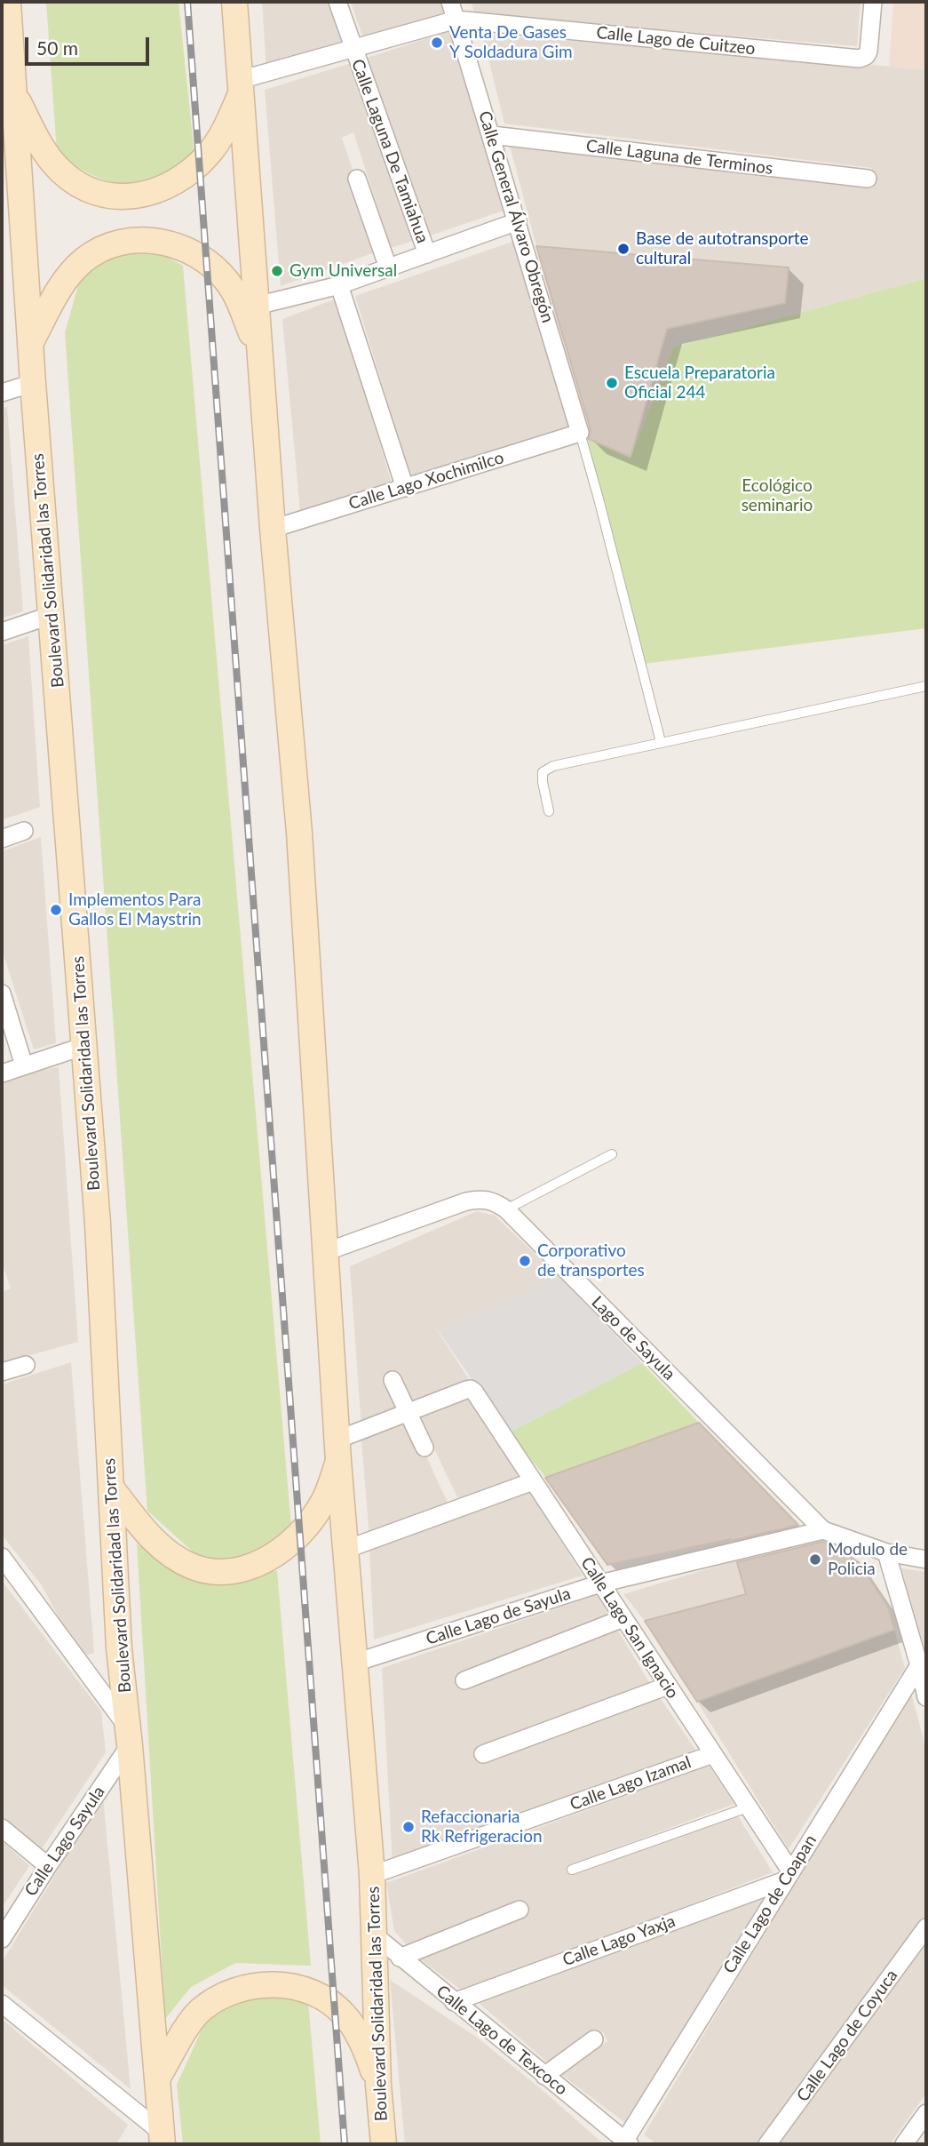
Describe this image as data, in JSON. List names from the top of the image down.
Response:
{
  "streets": {
    "main road": ["Boulevard Solidaridad las Torres"],
    "street": [
      "Calle Lago de Cuitzeo",
      "Calle Laguna De Tamiahua",
      "Calle Laguna de Terminos",
      "Calle General Álvaro Obregón",
      "Calle Lago Xochimilco",
      "Lago de Sayula",
      "Calle Lago de Sayula",
      "Calle Lago San Ignacio",
      "Calle Lago Izamal",
      "Calle Lago Sayula",
      "Calle Lago de Coapan",
      "Calle Lago Yaxja",
      "Calle Lago de Coyuca",
      "Calle Lago de Texcoco"
    ]
  },
  "crossings": [
    ["Calle Lago de Cuitzeo", "Calle Laguna De Tamiahua"],
    ["Calle Lago de Cuitzeo", "Calle General Álvaro Obregón"],
    ["Calle Lago de Cuitzeo", "Boulevard Solidaridad las Torres"],
    ["Calle Laguna de Terminos", "Calle General Álvaro Obregón"],
    ["Calle General Álvaro Obregón", "Calle Lago Xochimilco"],
    ["Calle Lago Xochimilco", "Boulevard Solidaridad las Torres"],
    ["Boulevard Solidaridad las Torres", "Lago de Sayula"],
    ["Boulevard Solidaridad las Torres", "Calle Lago de Sayula"],
    ["Boulevard Solidaridad las Torres", "Calle Lago Izamal"],
    ["Boulevard Solidaridad las Torres", "Calle Lago Sayula"],
    ["Boulevard Solidaridad las Torres", "Calle Lago de Texcoco"],
    ["Lago de Sayula", "Calle Lago de Sayula"],
    ["Calle Lago de Sayula", "Calle Lago San Ignacio"],
    ["Calle Lago San Ignacio", "Calle Lago Izamal"],
    ["Calle Lago San Ignacio", "Calle Lago de Coapan"],
    ["Calle Lago San Ignacio", "Calle Lago Yaxja"],
    ["Calle Lago de Coapan", "Calle Lago Yaxja"],
    ["Calle Lago de Coapan", "Calle Lago de Texcoco"],
    ["Calle Lago Yaxja", "Calle Lago de Texcoco"]
  ],
  "parks": ["Ecológico seminario"],
  "places": [
    "Venta De Gases Y Soldadura Gim",
    "Base de autotransporte cultural",
    "Gym Universal",
    "Escuela Preparatoria Oficial 244",
    "Implementos Para Gallos El Maystrin",
    "Corporativo de transportes",
    "Modulo de Policia",
    "Refaccionaria Rk Refrigeracion"
  ],
  "scale_bar": "50 m"
}
